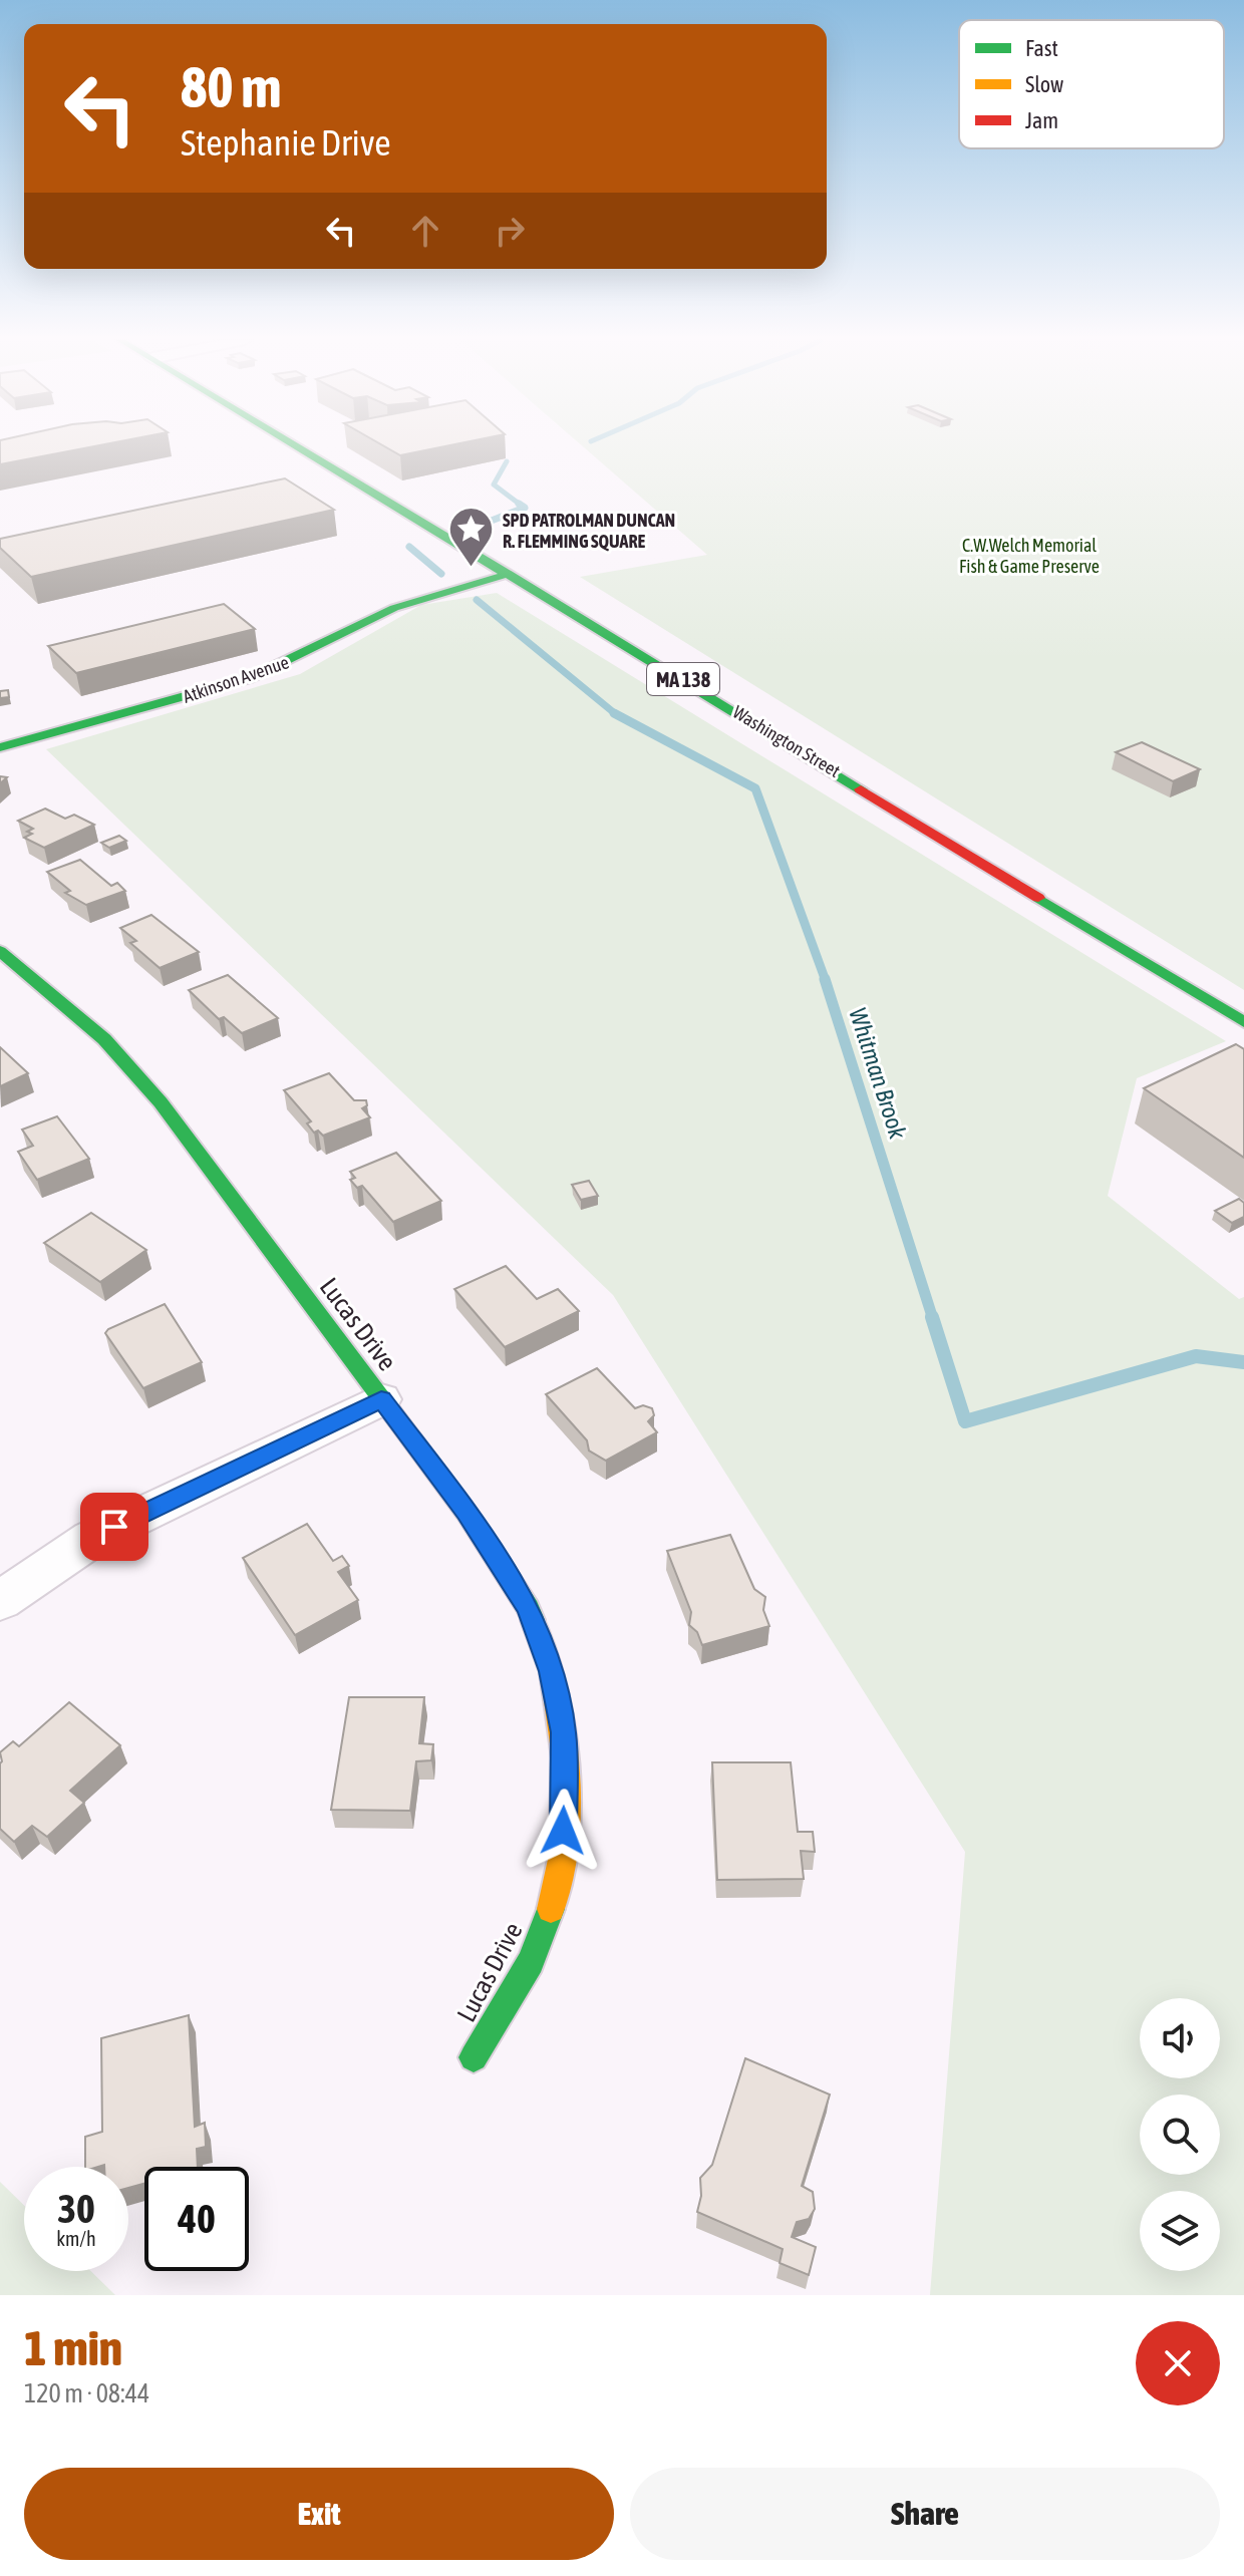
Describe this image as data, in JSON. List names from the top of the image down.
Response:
{
  "streets": {
    "main road": [
      "Atkinson Avenue",
      "MA 138",
      "Washington Street",
      "Lucas Drive"
    ]
  },
  "crossings": [
    ["Atkinson Avenue", "Washington Street"]
  ],
  "water": ["Whitman Brook"],
  "parks": ["C.W.Welch Memorial Fish & Game Preserve"],
  "places": {
    "place": ["SPD PATROLMAN DUNCAN R. FLEMMING SQUARE"]
  },
  "legend": ["Fast", "Slow", "Jam"],
  "page": {
    "turn": ["80 m", "Stephanie Drive"],
    "speed": "30 km/h",
    "limit": "40",
    "heading": ["1 min", "120 m · 08:44"],
    "buttons": ["Exit", "Share"]
  }
}
